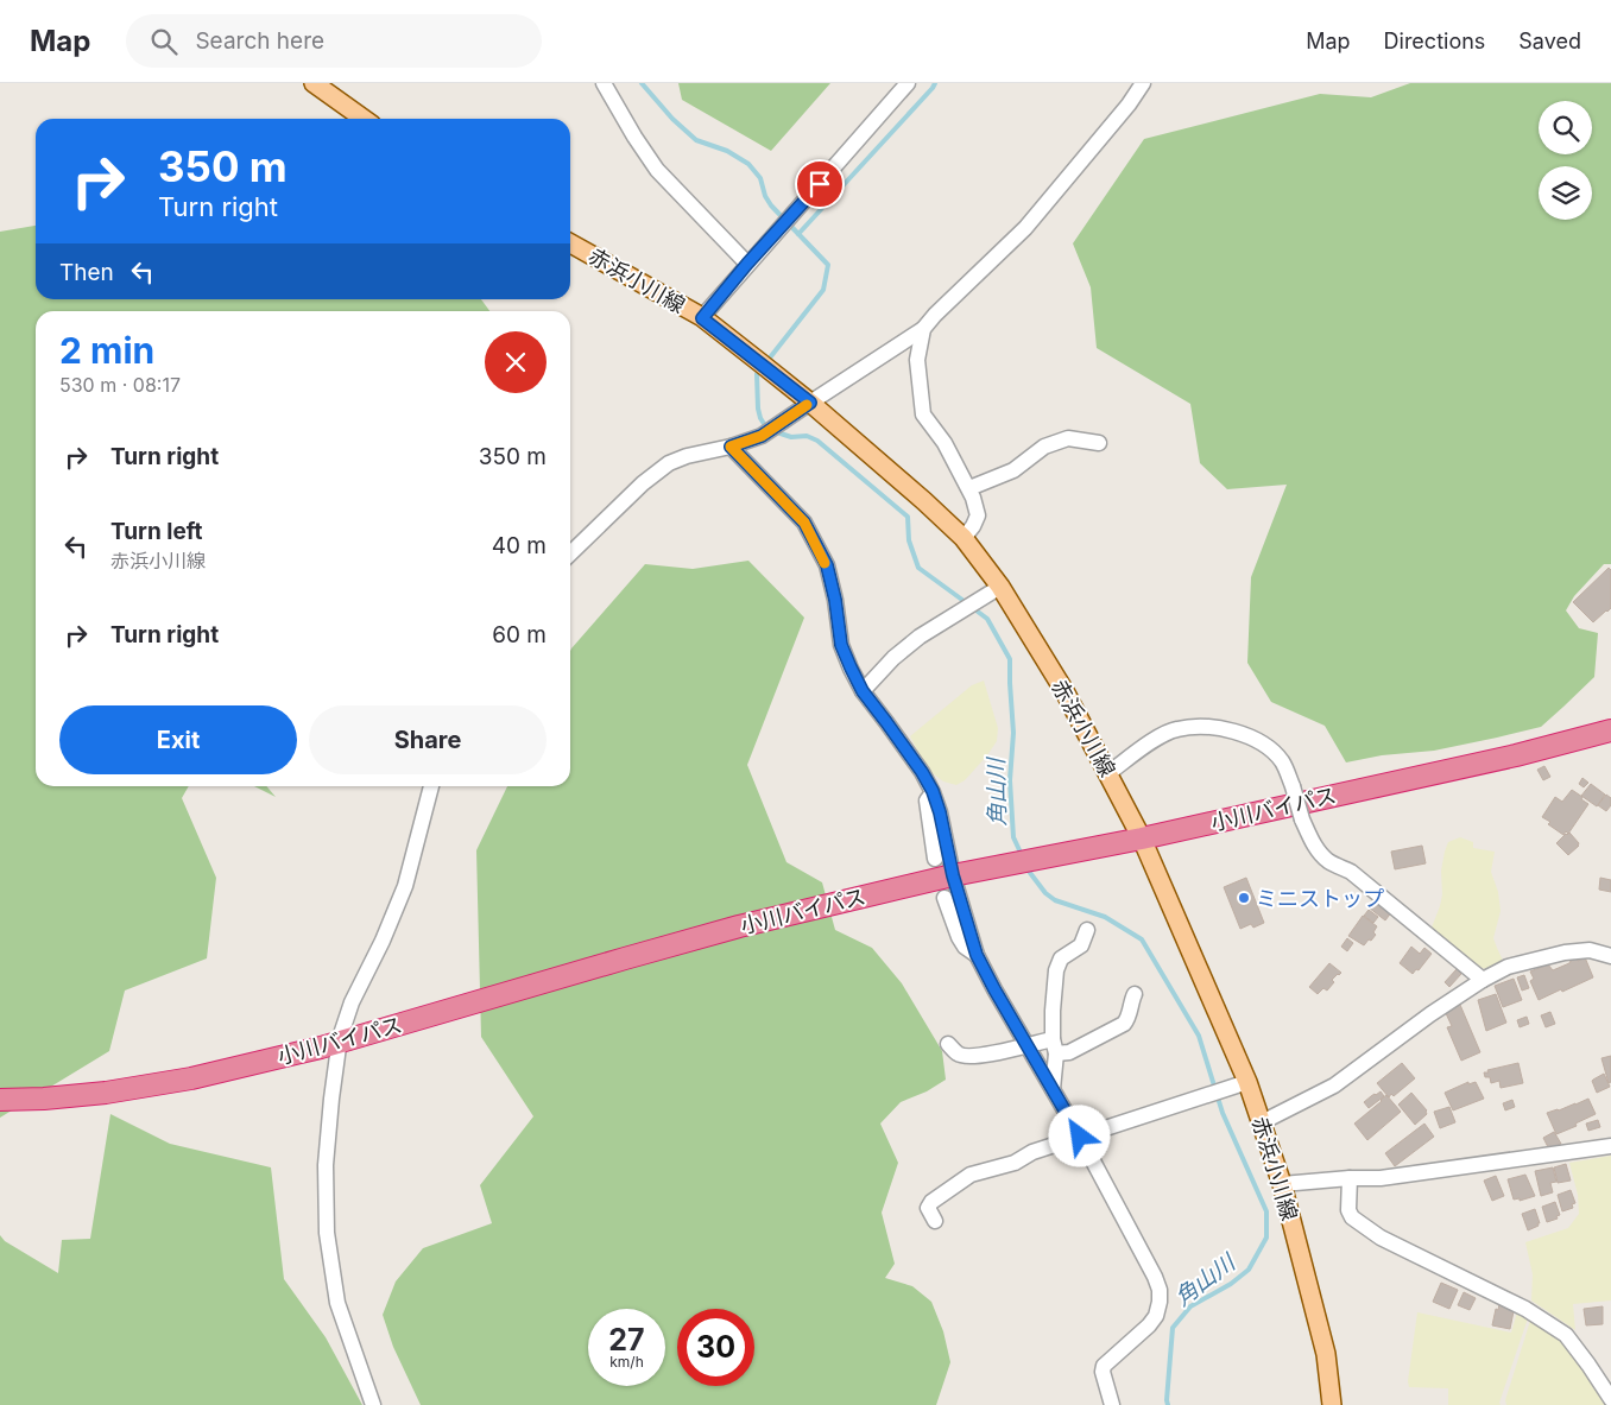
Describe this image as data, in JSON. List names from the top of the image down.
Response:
{
  "streets": {
    "highway": ["小川バイパス"],
    "main road": ["赤浜小川線"]
  },
  "crossings": [
    ["赤浜小川線", "小川バイパス"]
  ],
  "water": ["角山川"],
  "places": ["ミニストップ"],
  "page": {
    "header": "Map",
    "search": "Search here",
    "nav": ["Map", "Directions", "Saved"],
    "turn": ["350 m", "Turn right"],
    "then": "Then",
    "heading": ["2 min", "530 m · 08:17"],
    "list": [
      {
        "name": "Turn right",
        "value": "350 m"
      },
      {
        "name": "Turn left",
        "note": "赤浜小川線",
        "value": "40 m"
      },
      {
        "name": "Turn right",
        "value": "60 m"
      }
    ],
    "buttons": ["Exit", "Share"],
    "speed": "27 km/h",
    "limit": "30"
  }
}
